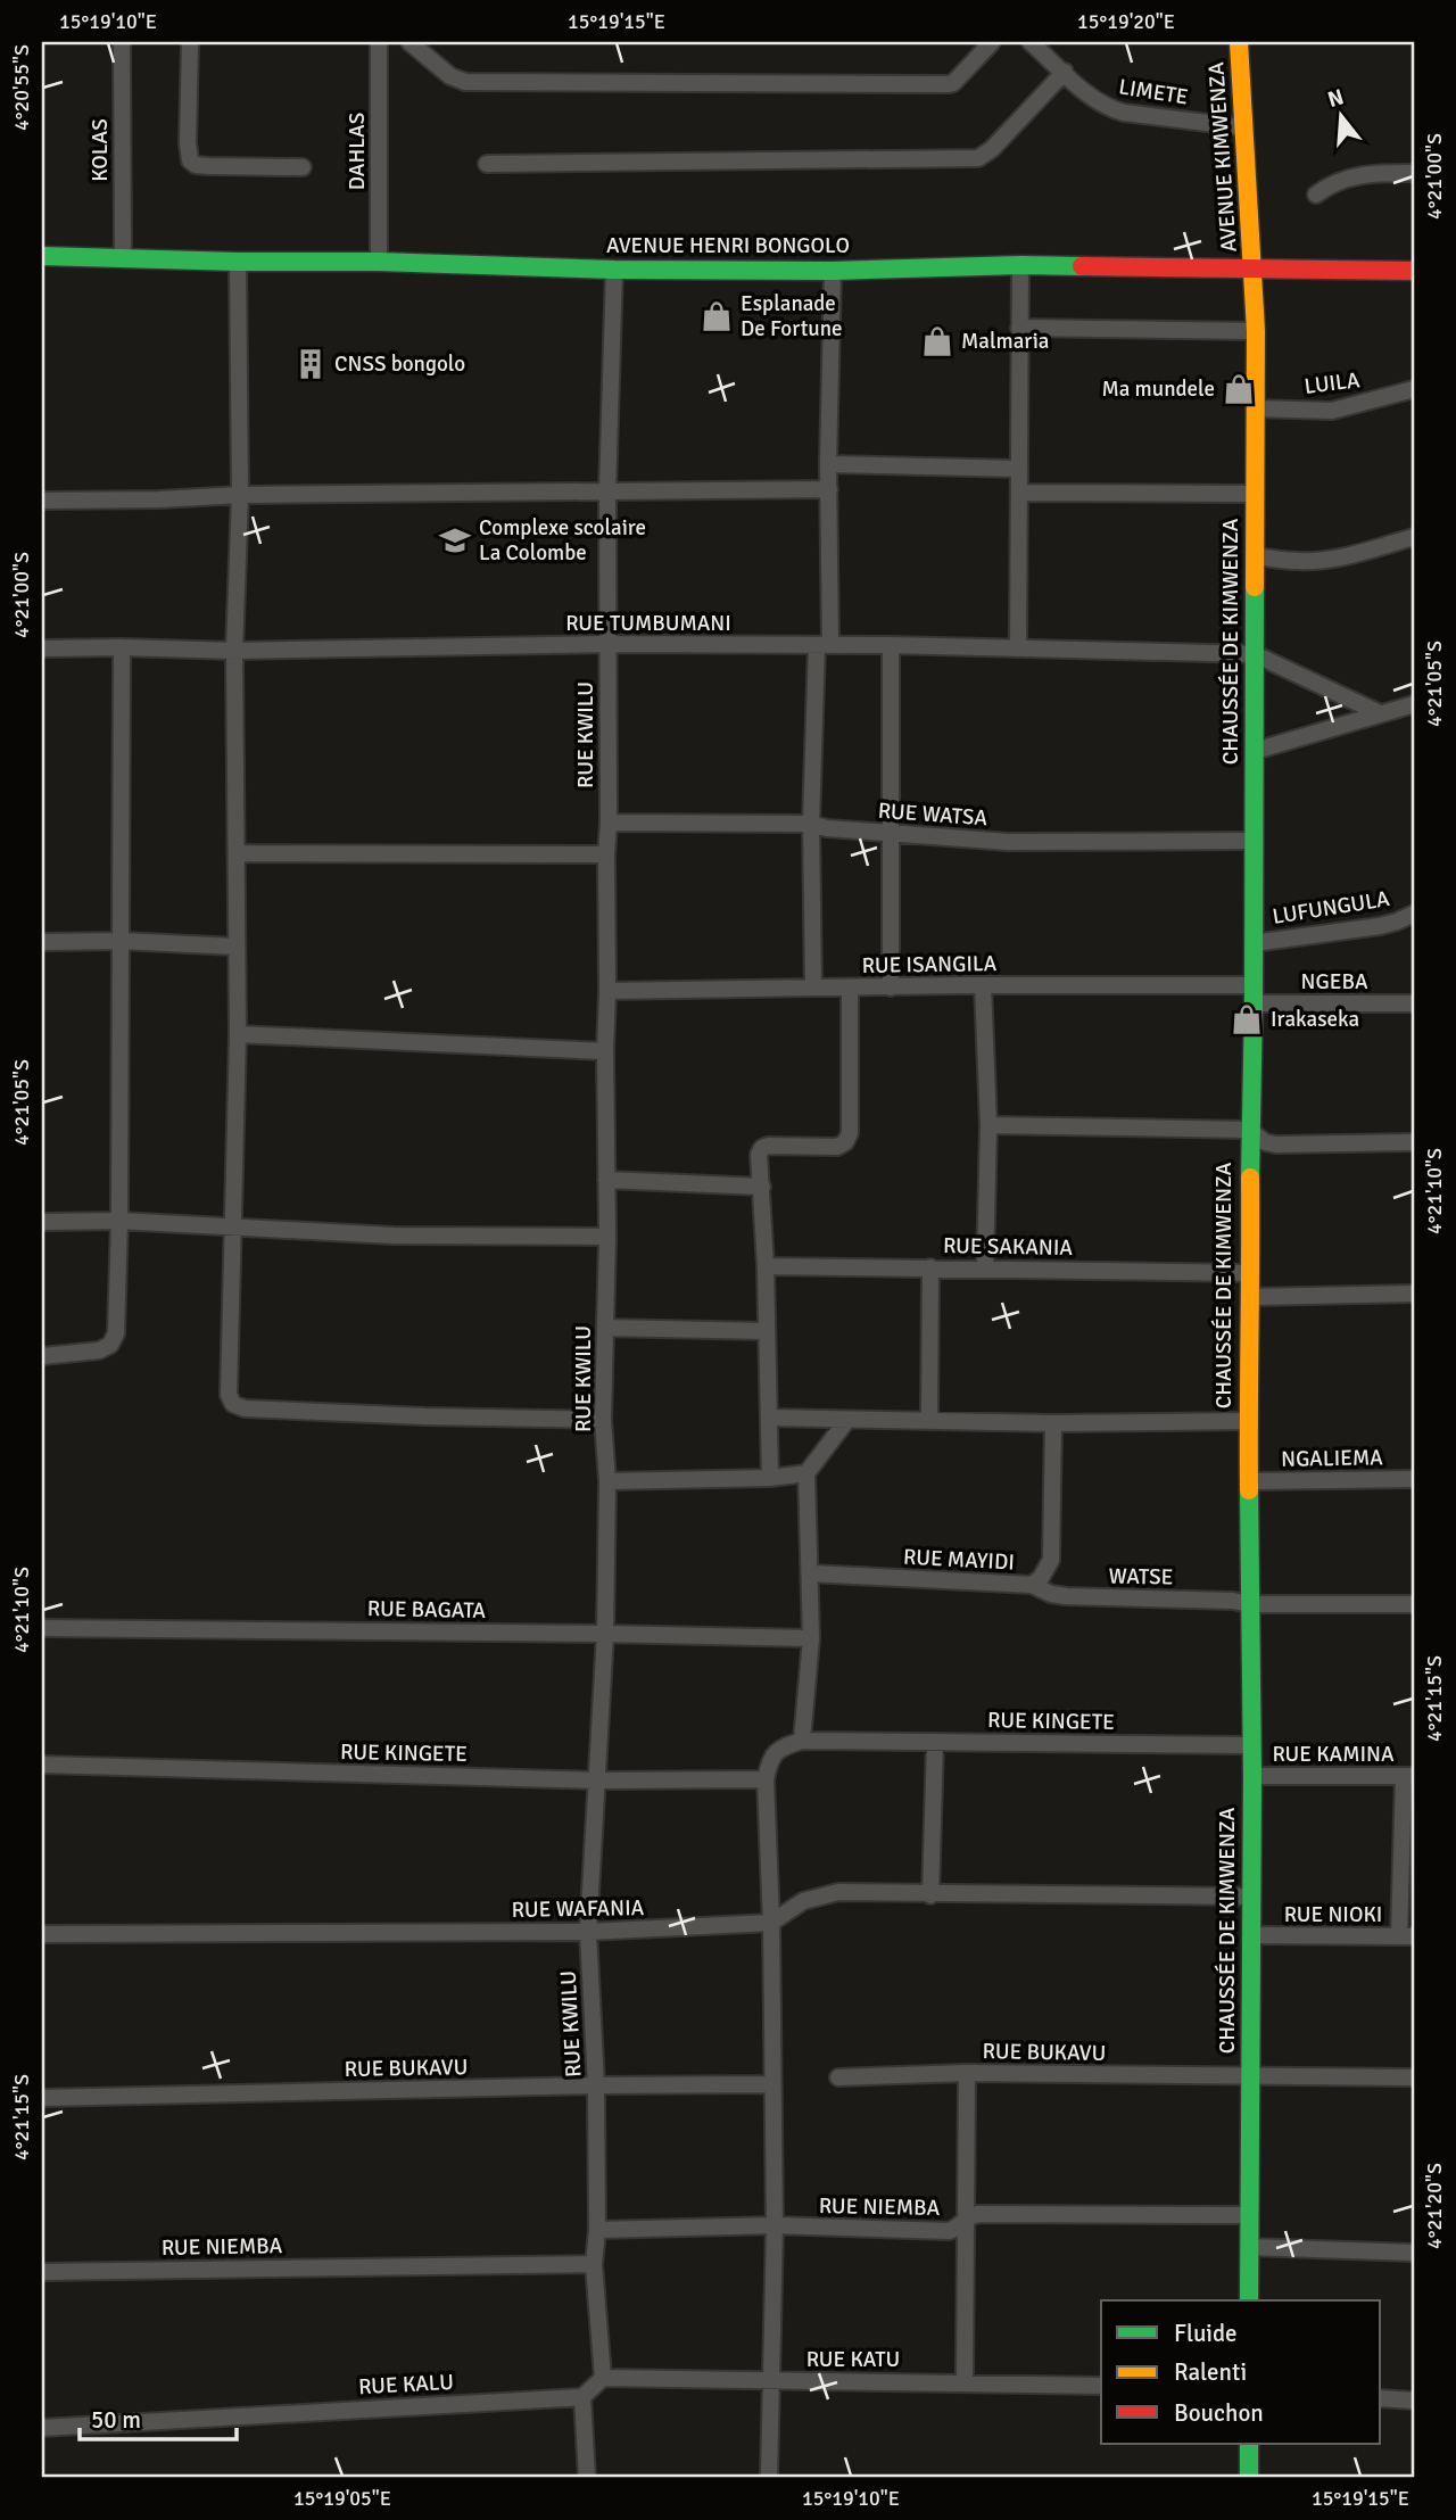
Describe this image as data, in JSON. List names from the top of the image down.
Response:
{
  "streets": {
    "street": [
      "LIMETE",
      "KOLAS",
      "DAHLAS",
      "AVENUE KIMWENZA",
      "AVENUE HENRI BONGOLO",
      "LUILA",
      "RUE TUMBUMANI",
      "CHAUSSÉE DE KIMWENZA",
      "RUE KWILU",
      "RUE WATSA",
      "LUFUNGULA",
      "RUE ISANGILA",
      "NGEBA",
      "RUE SAKANIA",
      "NGALIEMA",
      "RUE MAYIDI",
      "WATSE",
      "RUE BAGATA",
      "RUE KINGETE",
      "RUE KAMINA",
      "RUE WAFANIA",
      "RUE NIOKI",
      "RUE BUKAVU",
      "RUE NIEMBA",
      "RUE KATU",
      "RUE KALU"
    ]
  },
  "crossings": [
    ["LIMETE", "AVENUE KIMWENZA"],
    ["KOLAS", "AVENUE HENRI BONGOLO"],
    ["DAHLAS", "AVENUE HENRI BONGOLO"],
    ["AVENUE KIMWENZA", "AVENUE HENRI BONGOLO"],
    ["AVENUE KIMWENZA", "CHAUSSÉE DE KIMWENZA"],
    ["AVENUE HENRI BONGOLO", "CHAUSSÉE DE KIMWENZA"],
    ["AVENUE HENRI BONGOLO", "RUE KWILU"],
    ["LUILA", "CHAUSSÉE DE KIMWENZA"],
    ["RUE TUMBUMANI", "CHAUSSÉE DE KIMWENZA"],
    ["RUE TUMBUMANI", "RUE KWILU"],
    ["CHAUSSÉE DE KIMWENZA", "RUE WATSA"],
    ["CHAUSSÉE DE KIMWENZA", "LUFUNGULA"],
    ["CHAUSSÉE DE KIMWENZA", "RUE ISANGILA"],
    ["CHAUSSÉE DE KIMWENZA", "NGEBA"],
    ["CHAUSSÉE DE KIMWENZA", "RUE SAKANIA"],
    ["CHAUSSÉE DE KIMWENZA", "NGALIEMA"],
    ["CHAUSSÉE DE KIMWENZA", "WATSE"],
    ["CHAUSSÉE DE KIMWENZA", "RUE KINGETE"],
    ["CHAUSSÉE DE KIMWENZA", "RUE KAMINA"],
    ["CHAUSSÉE DE KIMWENZA", "RUE NIOKI"],
    ["CHAUSSÉE DE KIMWENZA", "RUE BUKAVU"],
    ["CHAUSSÉE DE KIMWENZA", "RUE NIEMBA"],
    ["RUE KWILU", "RUE WATSA"],
    ["RUE KWILU", "RUE ISANGILA"],
    ["RUE KWILU", "RUE BAGATA"],
    ["RUE KWILU", "RUE KINGETE"],
    ["RUE KWILU", "RUE WAFANIA"],
    ["RUE KWILU", "RUE BUKAVU"],
    ["RUE KWILU", "RUE NIEMBA"],
    ["RUE KWILU", "RUE KATU"],
    ["RUE MAYIDI", "WATSE"]
  ],
  "places": {
    "shop": [
      "Esplanade De Fortune",
      "Malmaria",
      "Ma mundele",
      "Irakaseka"
    ],
    "building": ["CNSS bongolo"],
    "school or university": ["Complexe scolaire La Colombe"]
  },
  "legend": ["Fluide", "Ralenti", "Bouchon"],
  "scale_bar": "50 m",
  "north": "top",
  "coordinates": [
    "15°19'10\"E",
    "15°19'15\"E",
    "15°19'20\"E",
    "4°20'55\"S",
    "4°21'00\"S",
    "4°21'05\"S",
    "4°21'10\"S",
    "4°21'15\"S",
    "4°21'20\"S",
    "15°19'05\"E"
  ]
}
